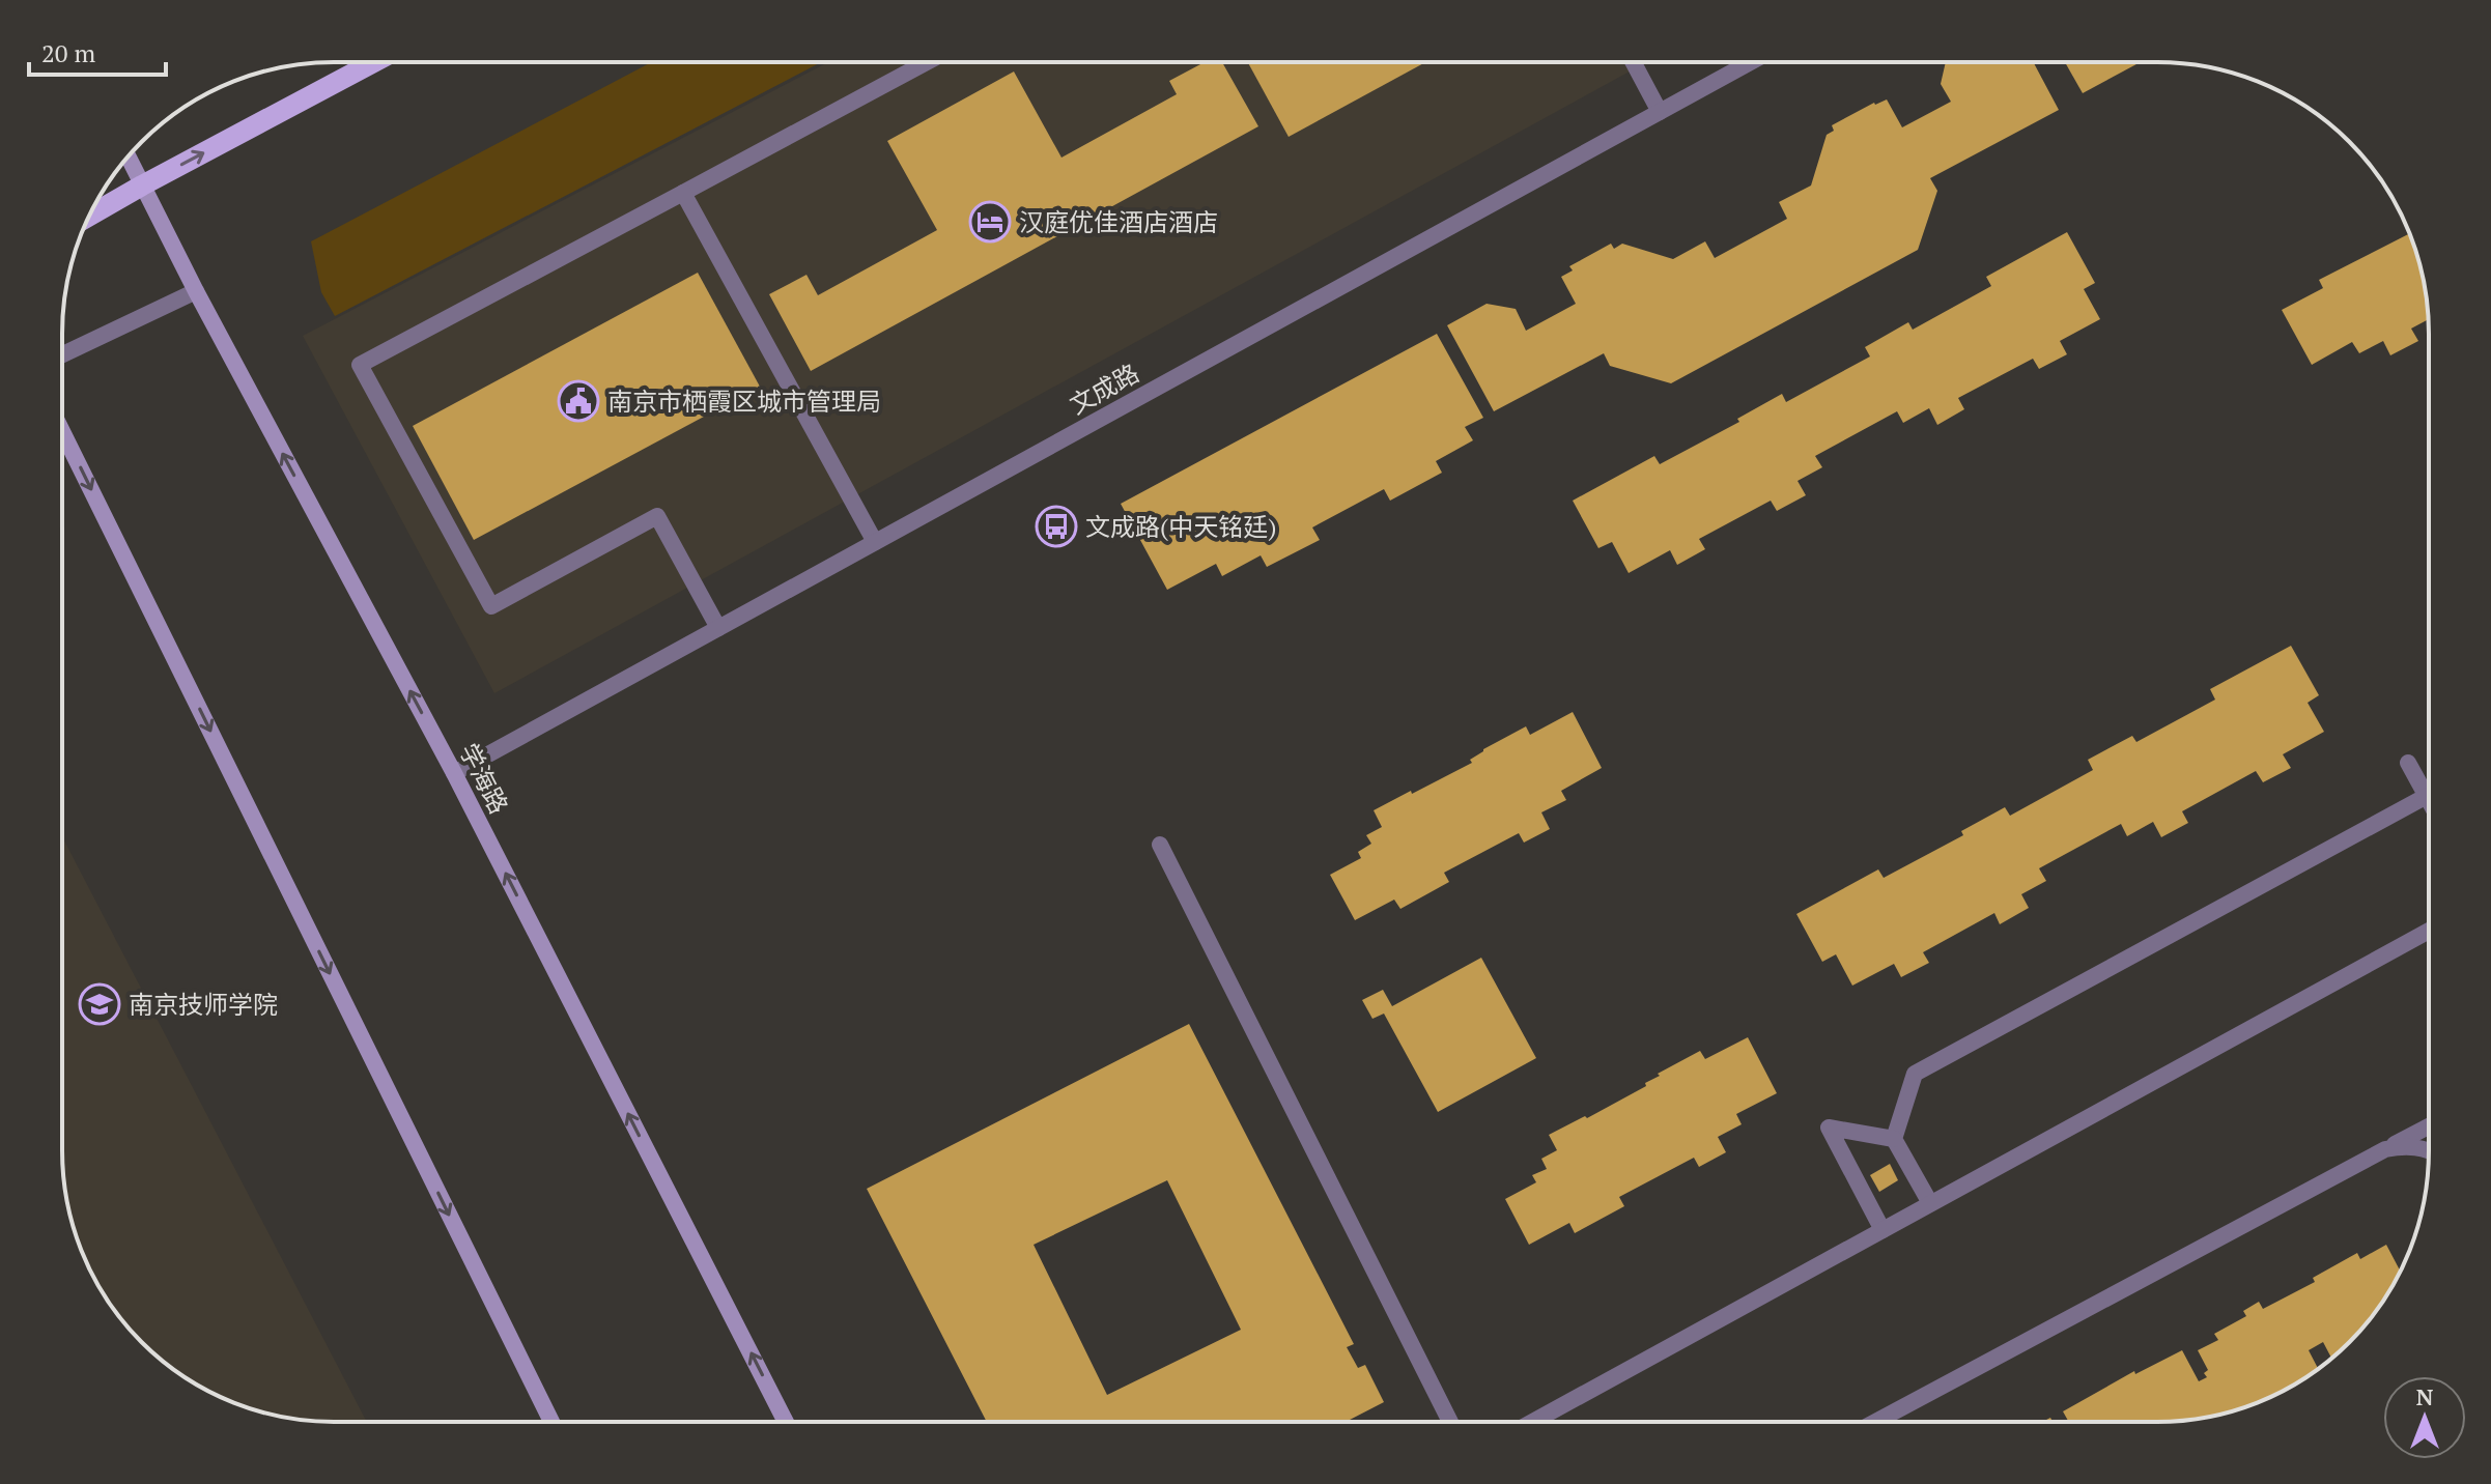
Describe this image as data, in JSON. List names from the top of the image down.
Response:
{
  "streets": {
    "main road": ["学海路"],
    "street": ["文成路"]
  },
  "crossings": [
    ["文成路", "学海路"]
  ],
  "one_way": ["学海路"],
  "places": {
    "hotel": ["汉庭优佳酒店酒店"],
    "public building": ["南京市栖霞区城市管理局"],
    "bus stop": ["文成路(中天铭廷)"],
    "school or university": ["南京技师学院"]
  },
  "scale_bar": "20 m",
  "north": "top"
}
